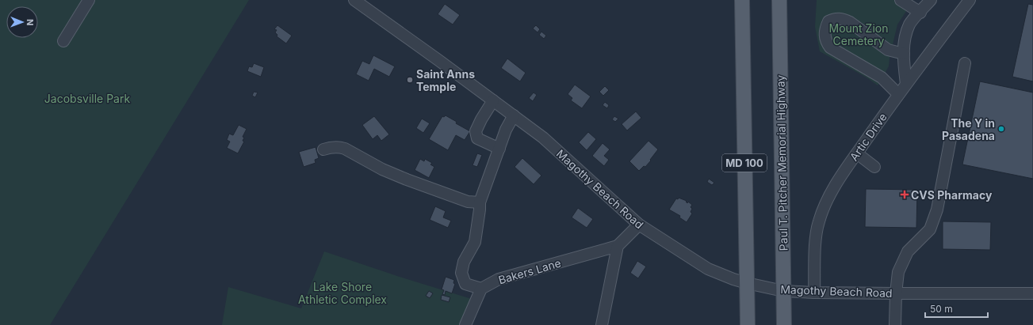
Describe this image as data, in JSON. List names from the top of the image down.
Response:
{
  "streets": {
    "main road": ["MD 100", "Paul T. Pitcher Memorial Highway"],
    "street": ["Artic Drive", "Magothy Beach Road", "Bakers Lane"]
  },
  "crossings": [
    ["Artic Drive", "Magothy Beach Road"],
    ["MD 100", "Magothy Beach Road"],
    ["Paul T. Pitcher Memorial Highway", "Magothy Beach Road"]
  ],
  "parks": ["Mount Zion Cemetery", "Jacobsville Park", "Lake Shore Athletic Complex"],
  "places": {
    "other": ["Saint Anns Temple", "The Y in Pasadena"],
    "health": ["CVS Pharmacy"]
  },
  "scale_bar": "50 m",
  "north": "right"
}
